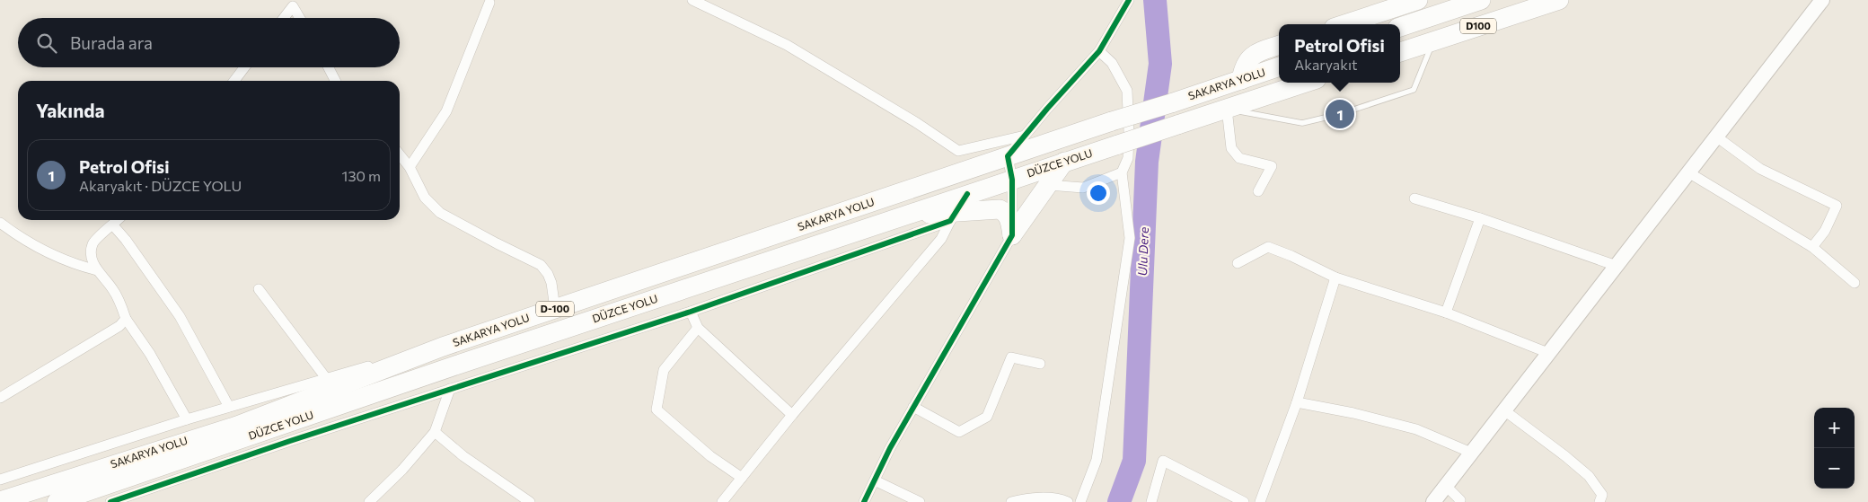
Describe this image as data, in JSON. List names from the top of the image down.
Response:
{
  "streets": {
    "highway": [
      "D100",
      "SAKARYA YOLU",
      "DÜZCE YOLU",
      "D-100"
    ]
  },
  "water": ["Ulu Dere"],
  "page": {
    "search": "Burada ara",
    "popup": ["Petrol Ofisi", "Akaryakıt"],
    "heading": "Yakında",
    "pins": "1",
    "list": [
      {
        "mark": "1",
        "name": "Petrol Ofisi",
        "note": "Akaryakıt · DÜZCE YOLU",
        "value": "130 m"
      }
    ],
    "map_buttons": ["+", "−"]
  }
}
